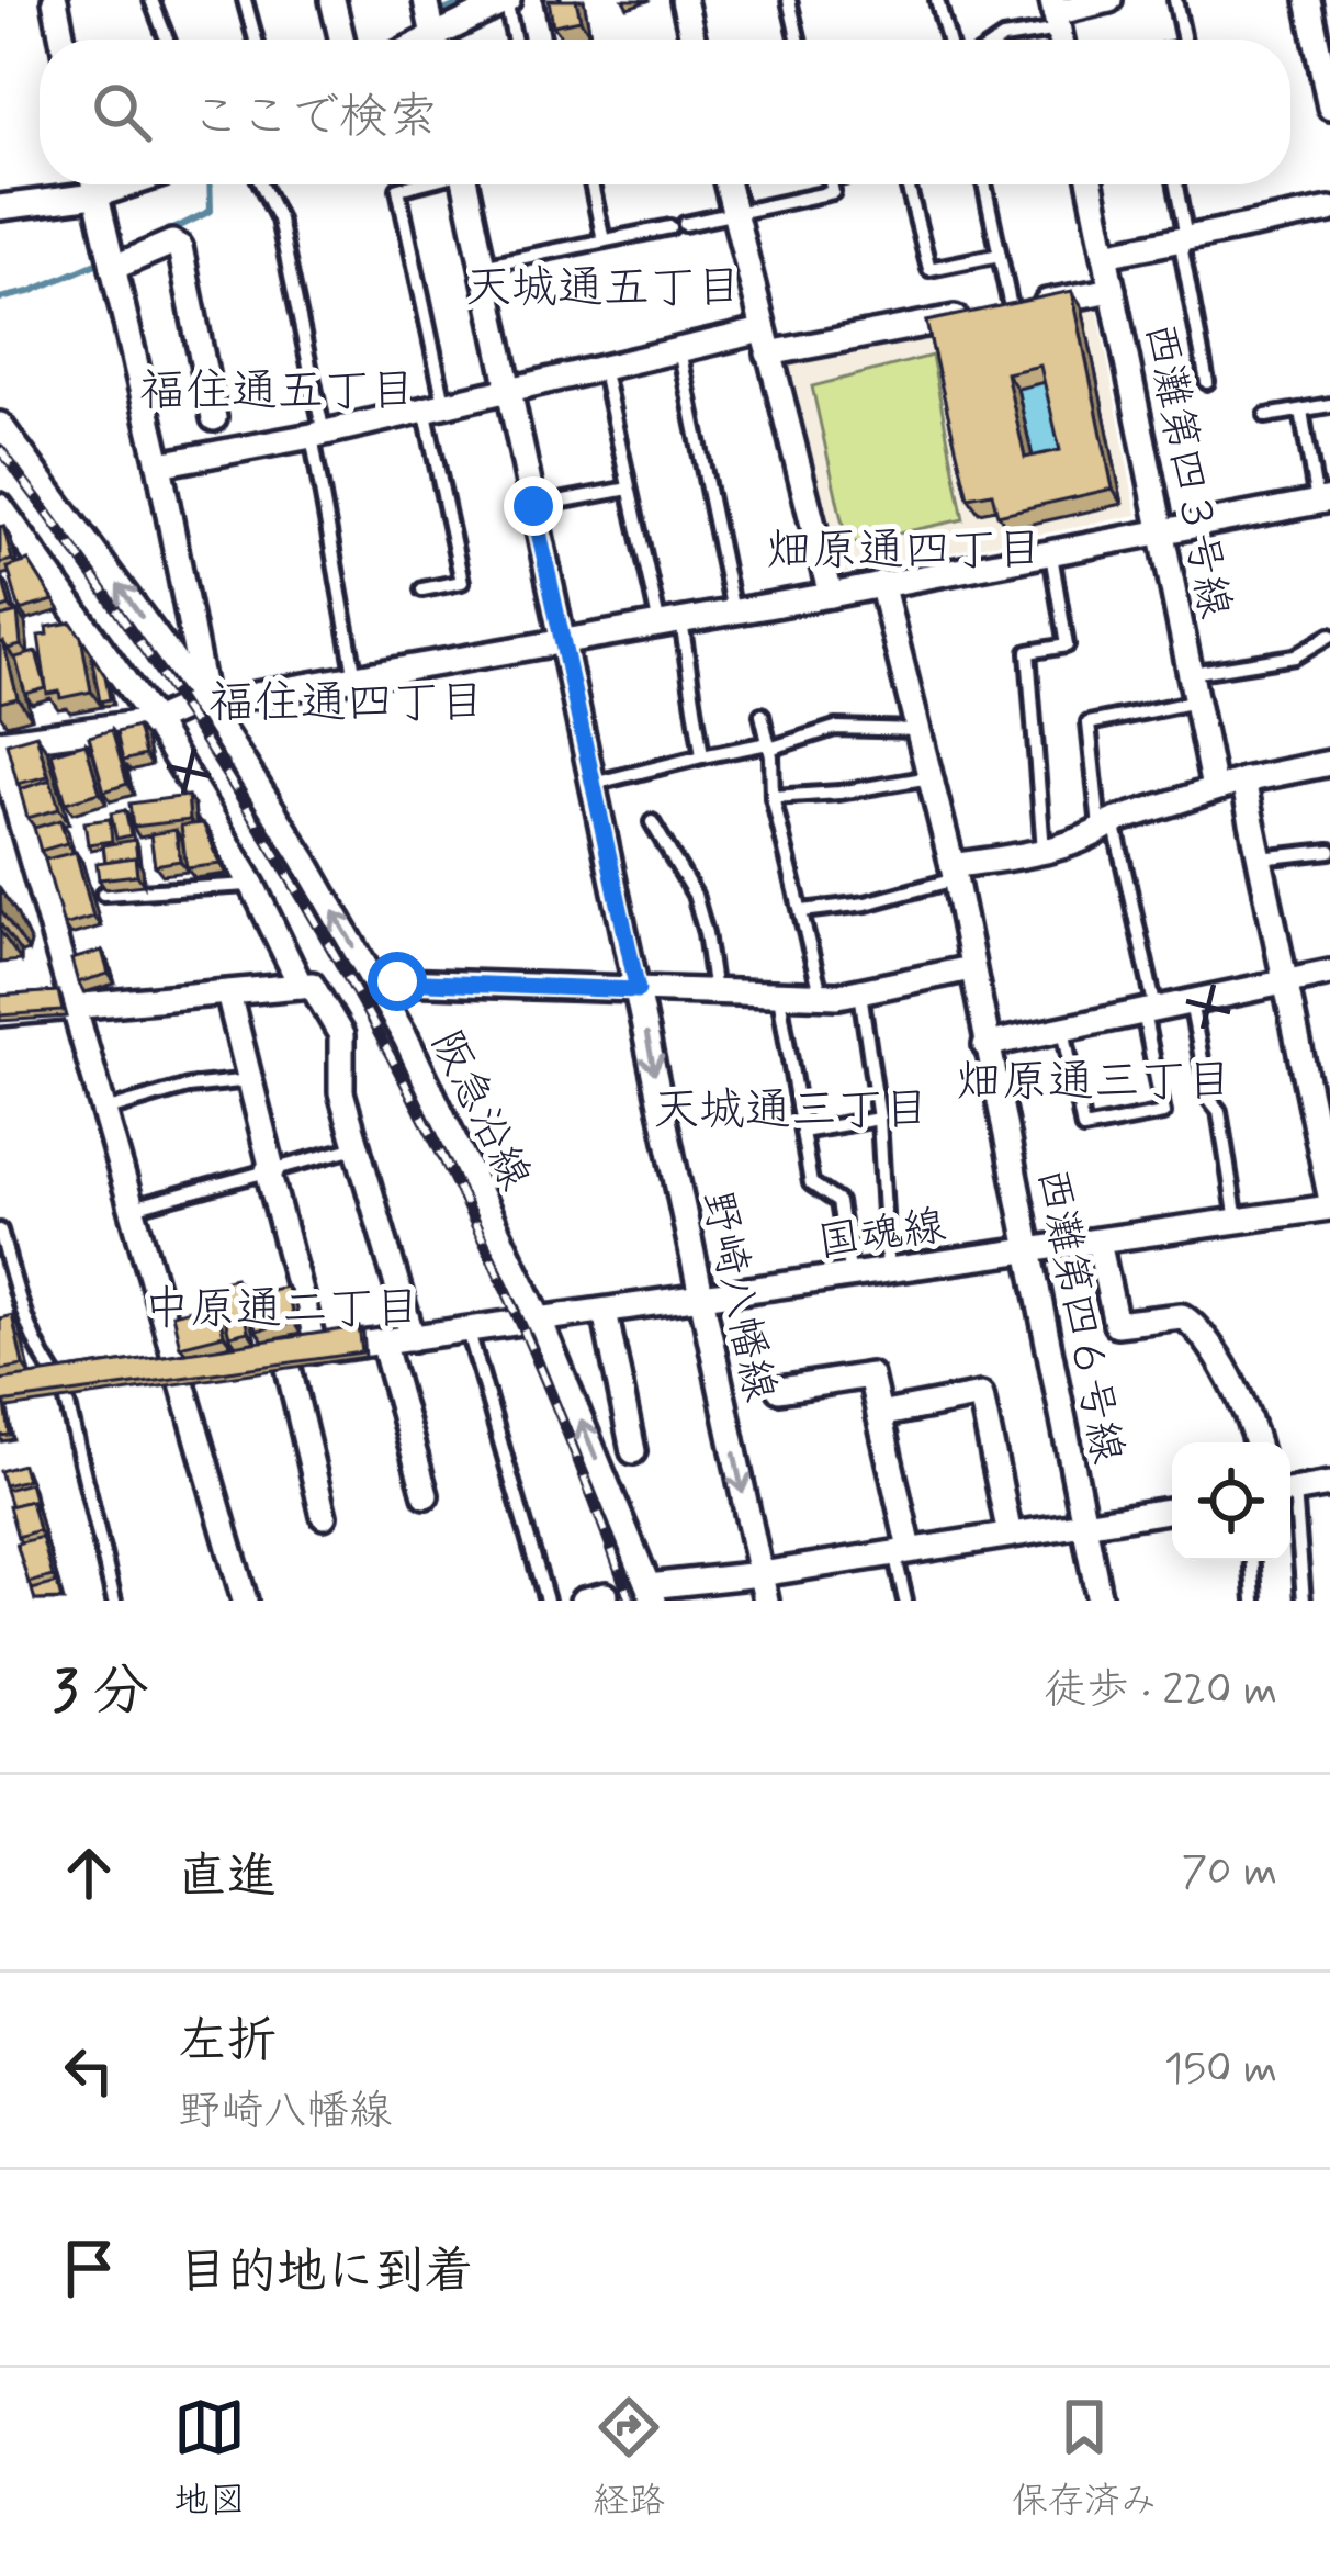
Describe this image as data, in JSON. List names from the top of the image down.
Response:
{
  "streets": {
    "street": [
      "西灘第四３号線",
      "阪急沿線",
      "国魂線",
      "野崎八幡線",
      "西灘第四６号線"
    ]
  },
  "crossings": [
    ["阪急沿線", "国魂線"],
    ["国魂線", "野崎八幡線"],
    ["国魂線", "西灘第四６号線"]
  ],
  "districts": [
    "天城通五丁目",
    "福住通五丁目",
    "畑原通四丁目",
    "福住通四丁目",
    "畑原通三丁目",
    "天城通三丁目",
    "中原通二丁目"
  ],
  "page": {
    "search": "ここで検索",
    "heading": ["3 分", "徒歩 · 220 m"],
    "list": [
      ["直進", "70 m"],
      ["左折", "野崎八幡線", "150 m"],
      "目的地に到着"
    ],
    "nav": ["地図", "経路", "保存済み"]
  }
}
